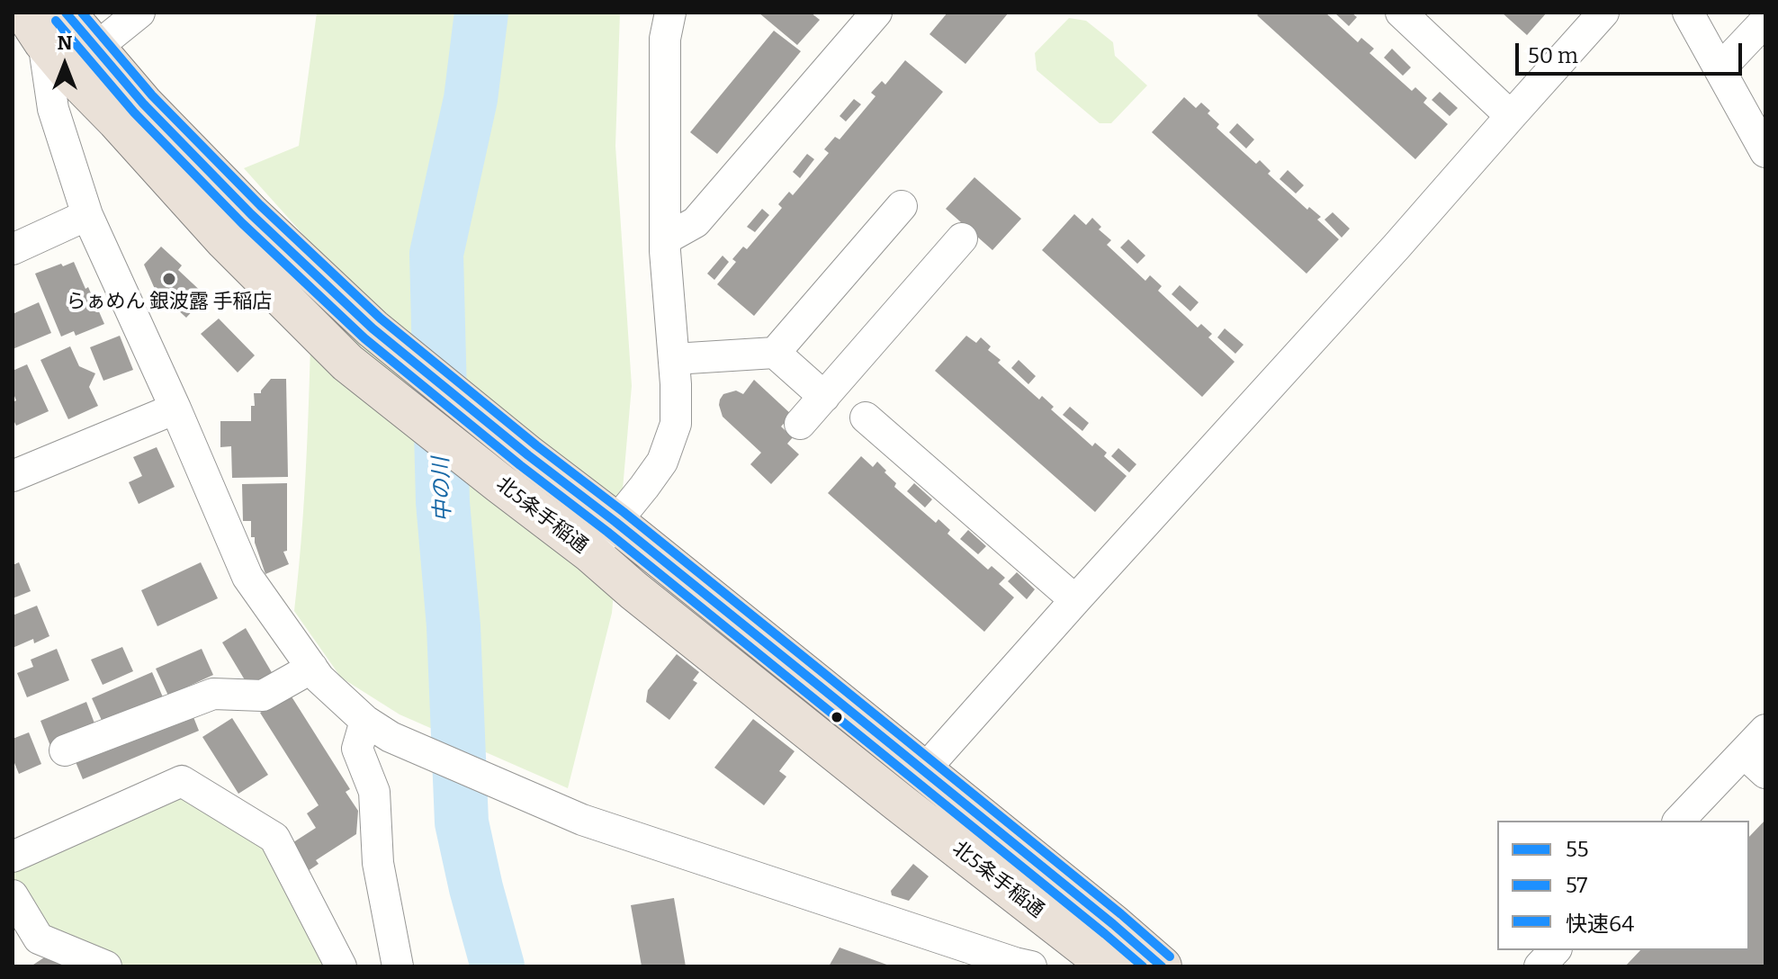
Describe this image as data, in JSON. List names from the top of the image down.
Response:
{
  "streets": {
    "highway": ["北5条手稲通"]
  },
  "water": ["中の川"],
  "places": ["らぁめん 銀波露 手稲店"],
  "lines": ["transit line 55", "transit line 快速64", "transit line 57"],
  "legend": ["55", "57", "快速64"],
  "scale_bar": "50 m",
  "north": "top"
}
